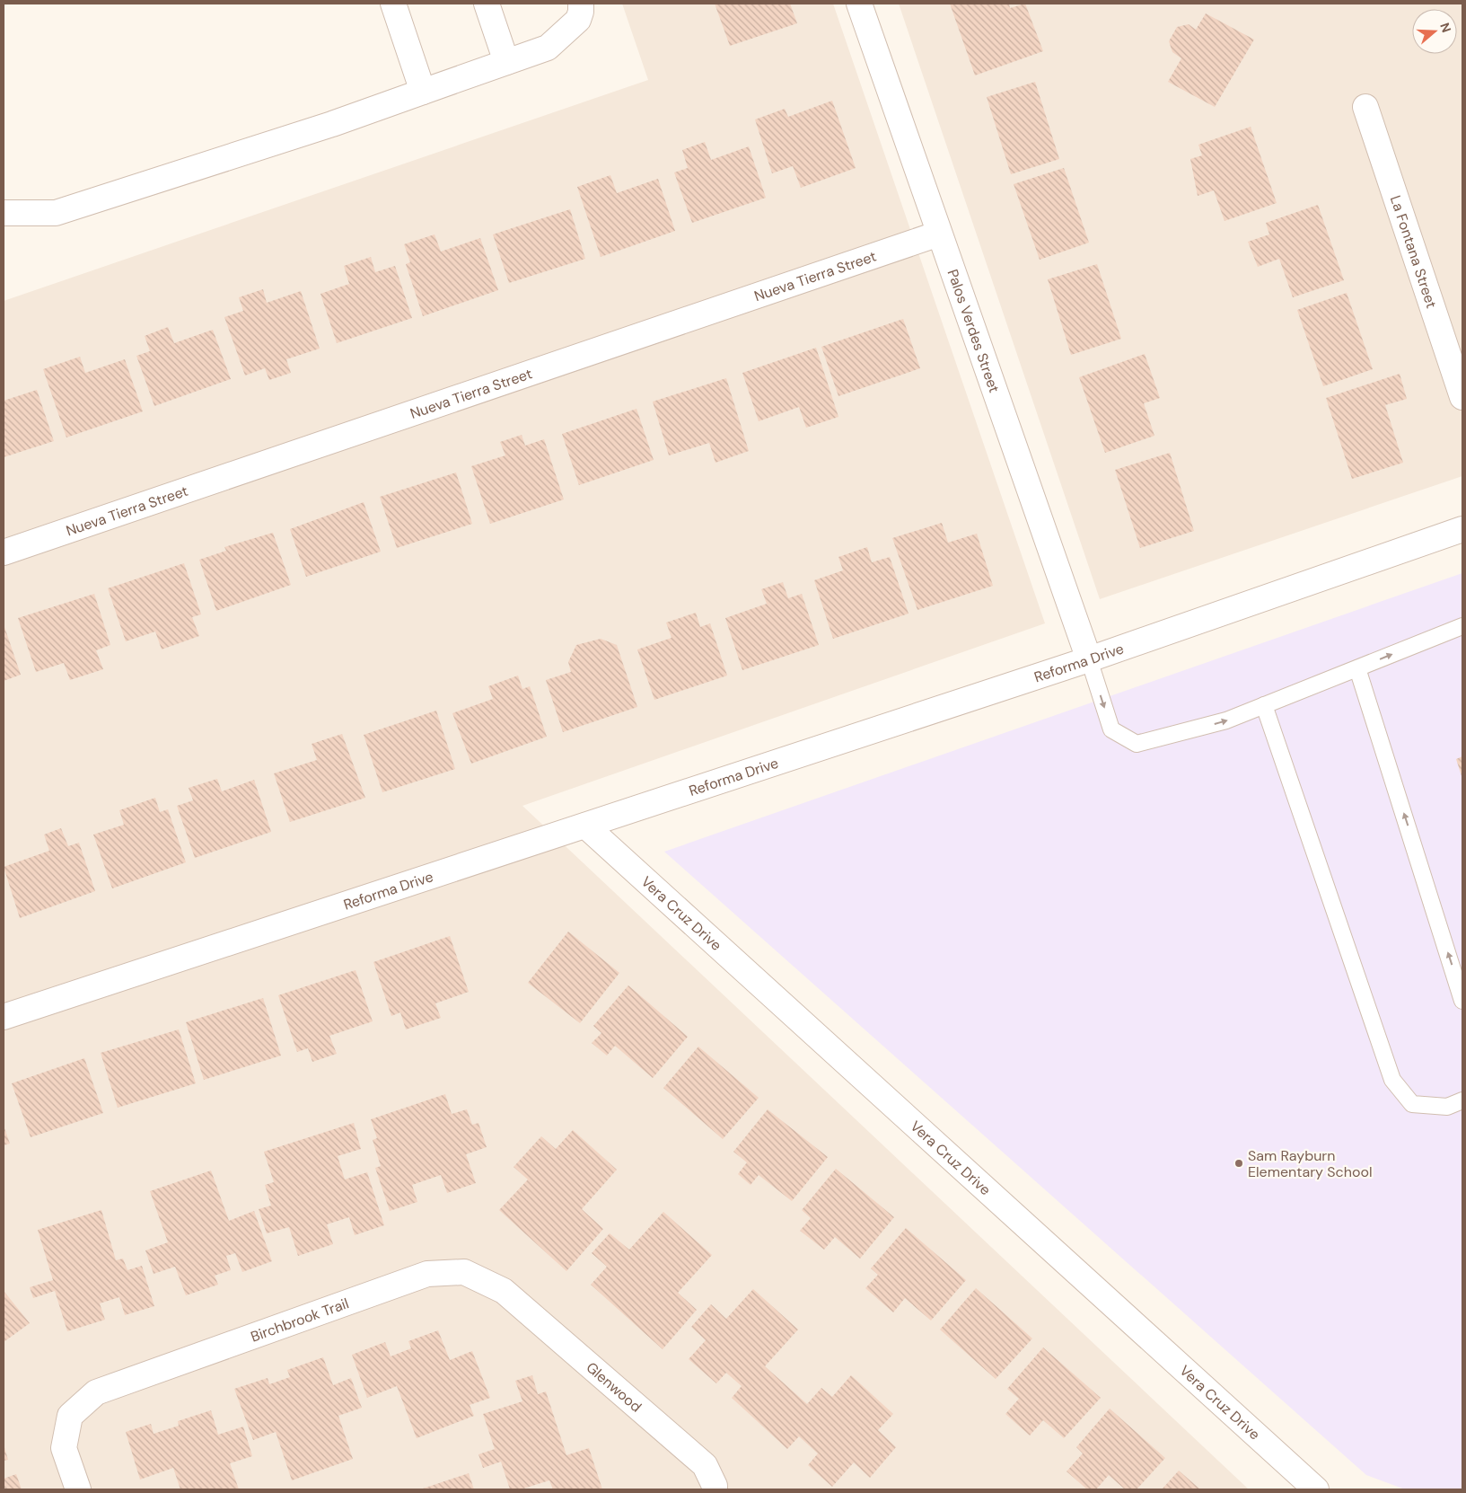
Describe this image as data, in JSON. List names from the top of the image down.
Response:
{
  "streets": {
    "street": [
      "La Fontana Street",
      "Nueva Tierra Street",
      "Palos Verdes Street",
      "Reforma Drive",
      "Vera Cruz Drive",
      "Birchbrook Trail",
      "Glenwood"
    ]
  },
  "crossings": [
    ["Nueva Tierra Street", "Palos Verdes Street"],
    ["Palos Verdes Street", "Reforma Drive"],
    ["Reforma Drive", "Vera Cruz Drive"],
    ["Birchbrook Trail", "Glenwood"]
  ],
  "places": ["Sam Rayburn Elementary School"],
  "north": "right"
}
